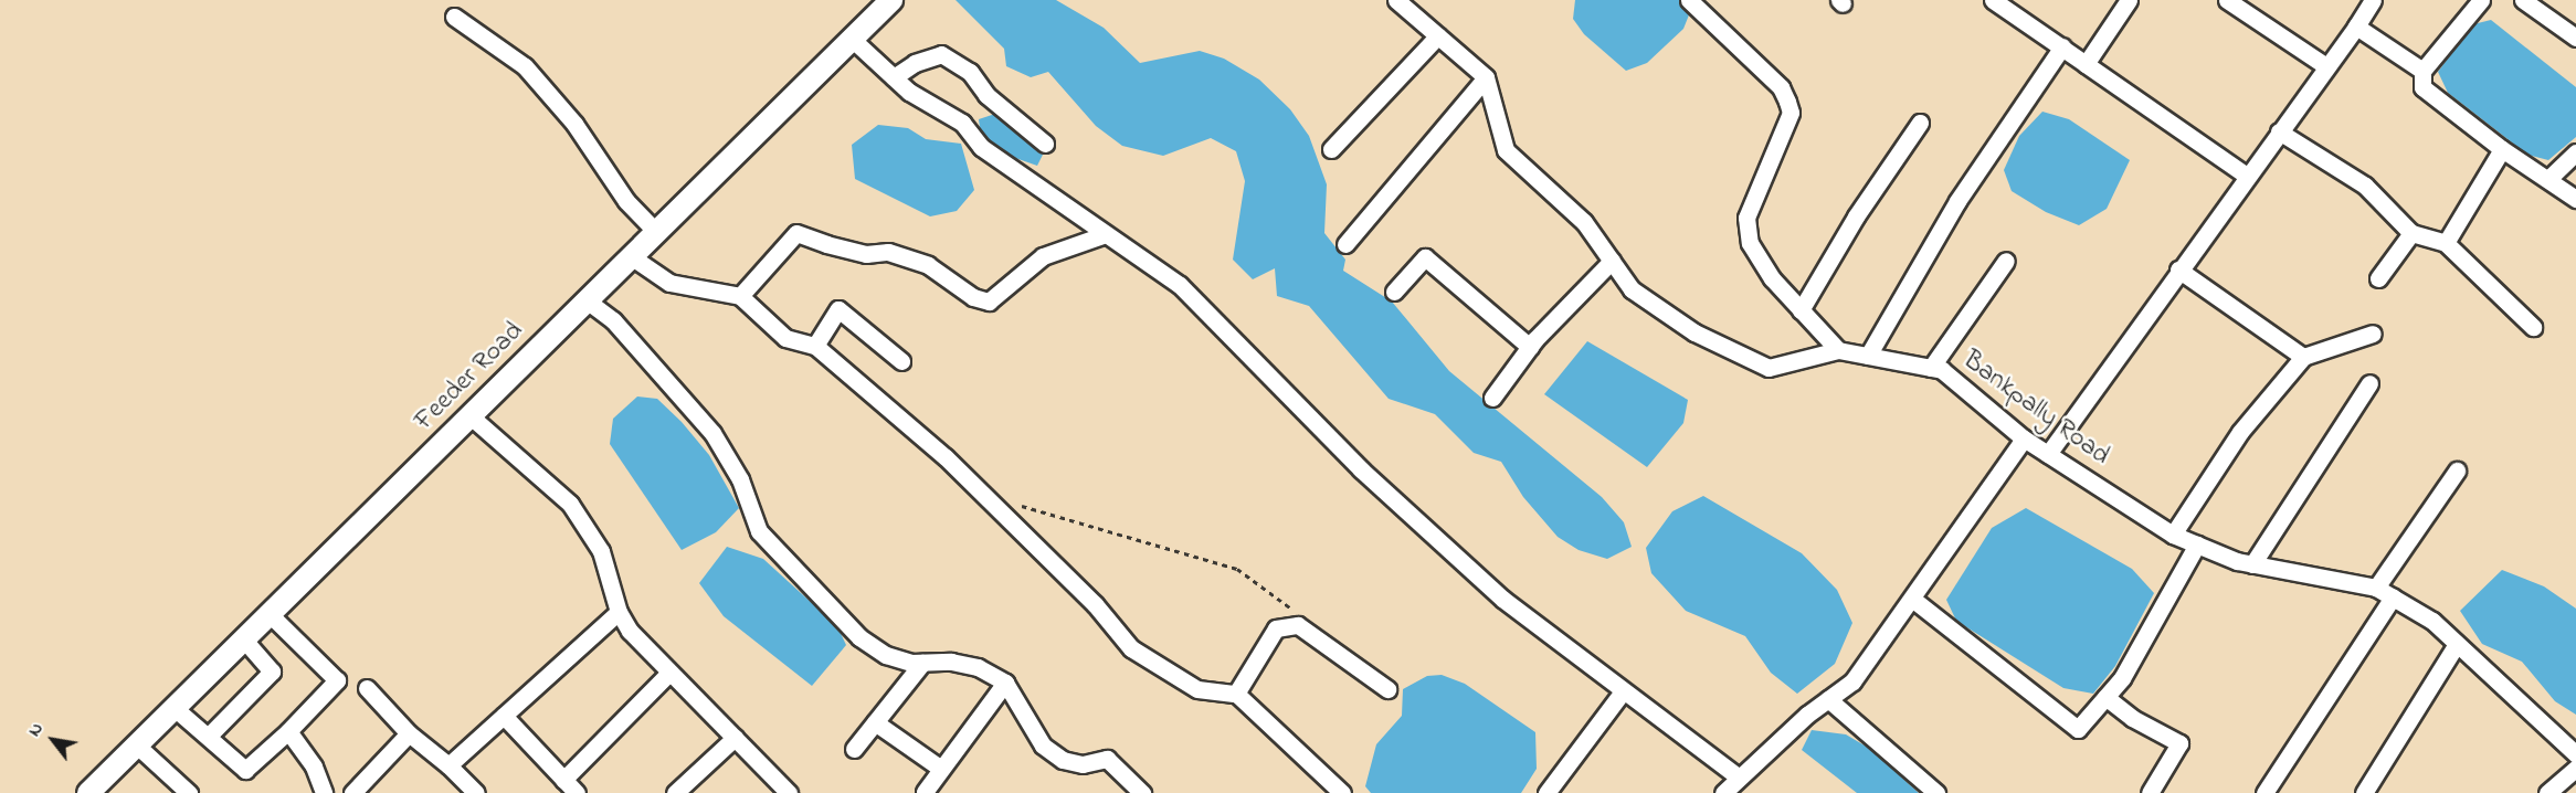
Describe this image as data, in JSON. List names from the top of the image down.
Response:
{
  "streets": {
    "street": ["Feeder Road", "Bankpally Road"]
  },
  "north": "top left"
}
